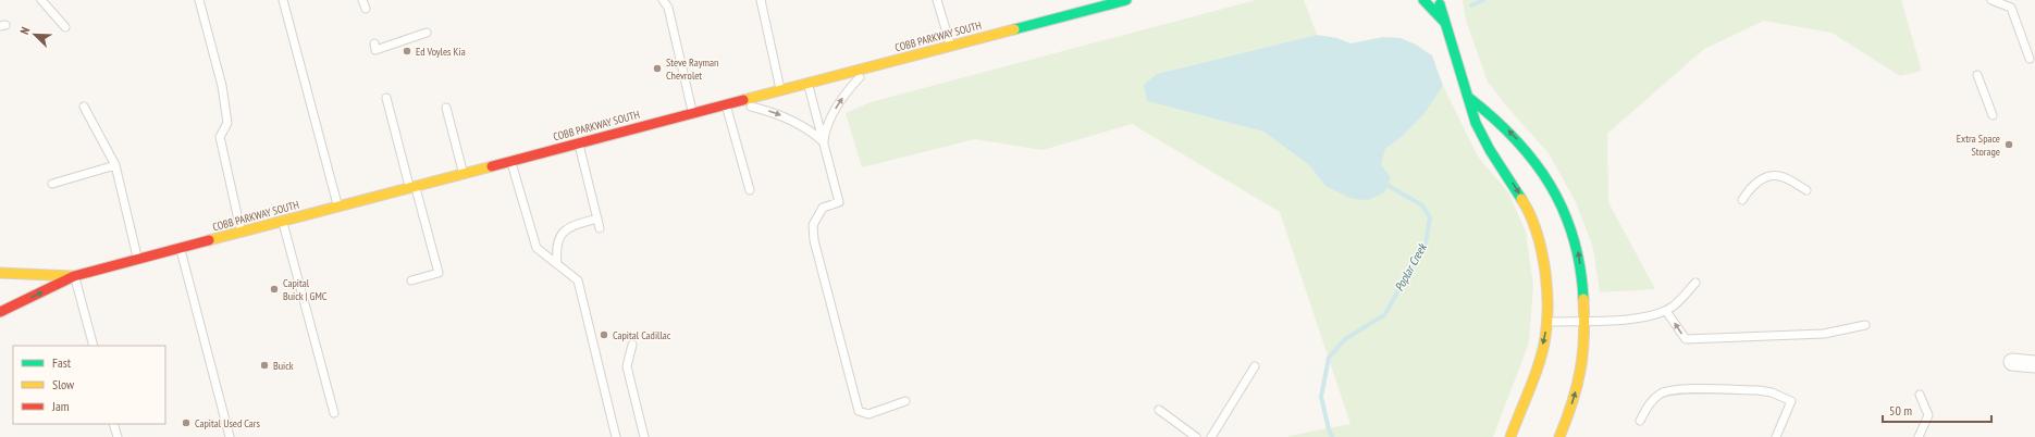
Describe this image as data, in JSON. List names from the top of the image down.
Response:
{
  "streets": {
    "main road": ["COBB PARKWAY SOUTH"]
  },
  "water": ["Poplar Creek"],
  "places": [
    "Ed Voyles Kia",
    "Steve Rayman Chevrolet",
    "Extra Space Storage",
    "Capital Buick | GMC",
    "Capital Cadillac",
    "Buick",
    "Capital Used Cars"
  ],
  "legend": ["Fast", "Slow", "Jam"],
  "scale_bar": "50 m",
  "north": "top left"
}
